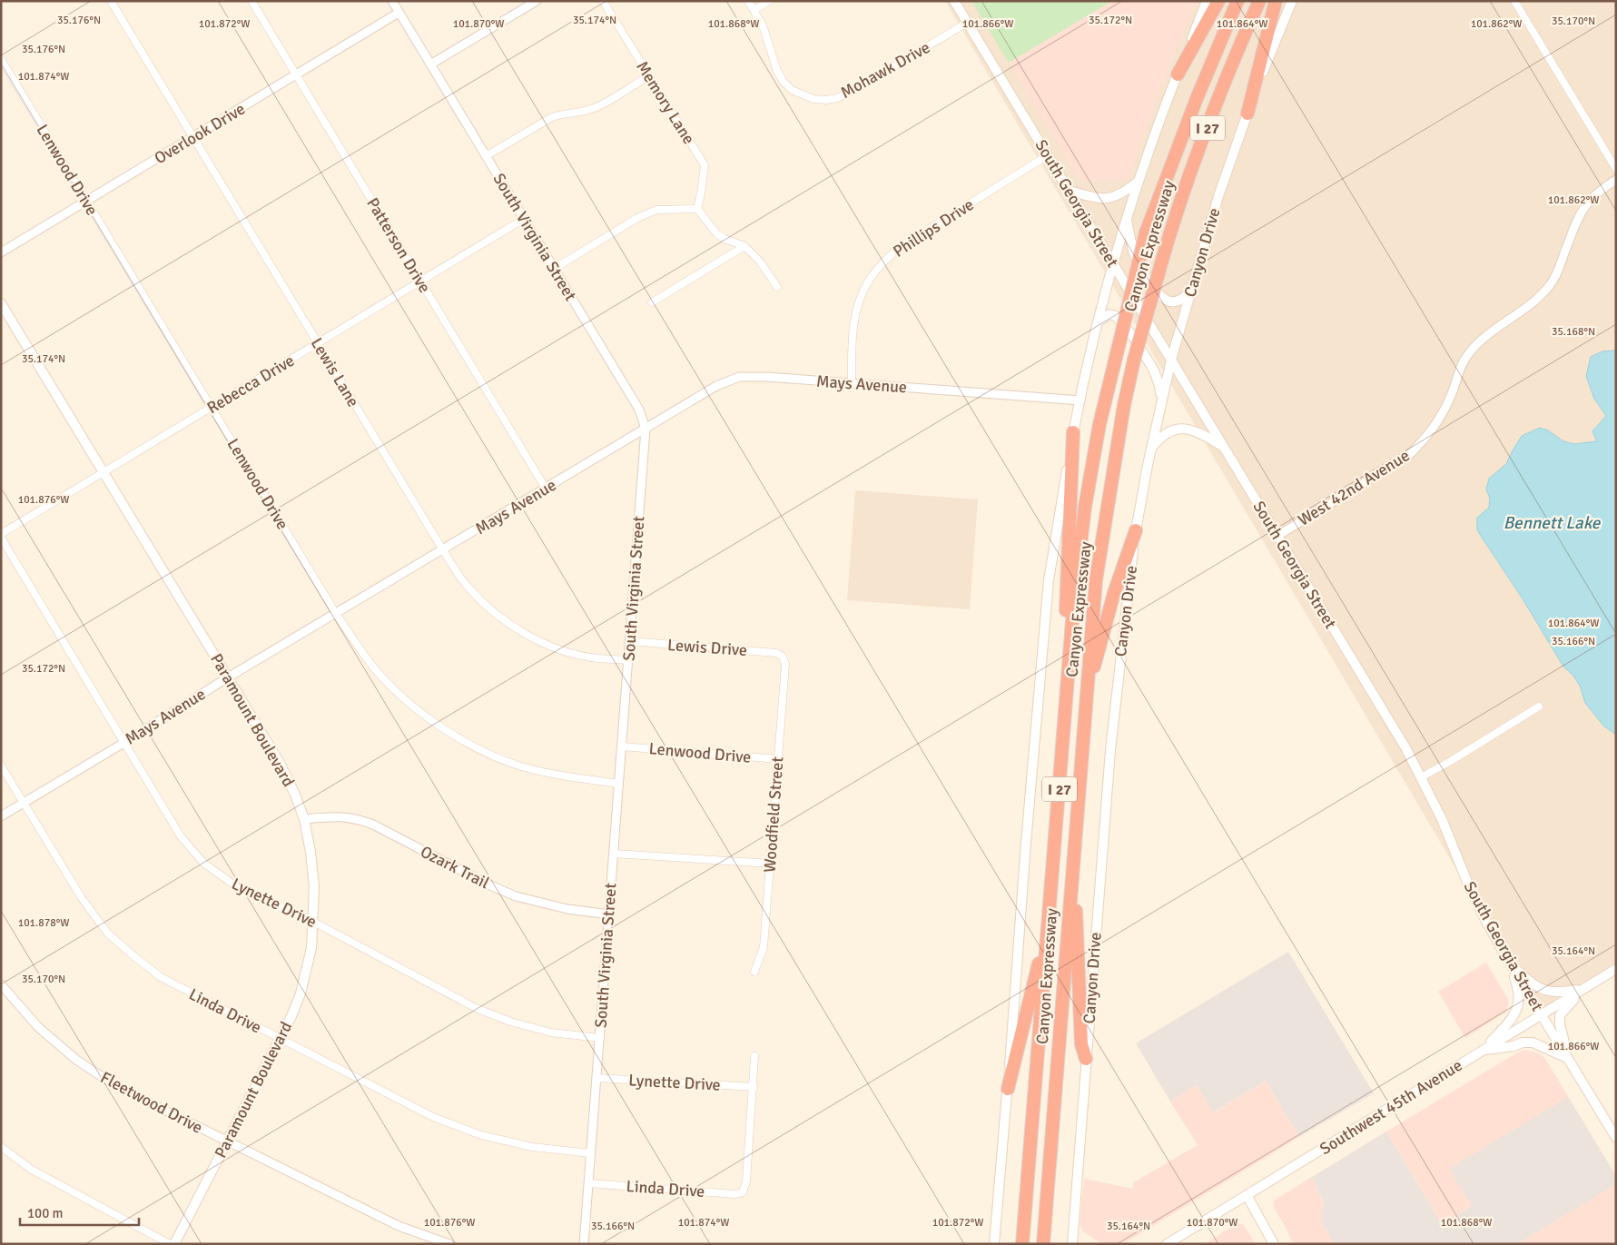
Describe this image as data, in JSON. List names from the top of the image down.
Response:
{
  "streets": {
    "highway": ["I 27", "Canyon Expressway"],
    "main road": [
      "South Georgia Street",
      "Canyon Drive",
      "Paramount Boulevard",
      "Southwest 45th Avenue"
    ],
    "street": [
      "Mohawk Drive",
      "Memory Lane",
      "Overlook Drive",
      "Lenwood Drive",
      "Phillips Drive",
      "South Virginia Street",
      "Patterson Drive",
      "Lewis Lane",
      "Rebecca Drive",
      "Mays Avenue",
      "West 42nd Avenue",
      "Lewis Drive",
      "Woodfield Street",
      "Ozark Trail",
      "Lynette Drive",
      "Linda Drive",
      "Fleetwood Drive"
    ]
  },
  "crossings": [
    ["Mohawk Drive", "South Georgia Street"],
    ["Overlook Drive", "Lenwood Drive"],
    ["Overlook Drive", "South Virginia Street"],
    ["Overlook Drive", "Patterson Drive"],
    ["Overlook Drive", "Lewis Lane"],
    ["Lenwood Drive", "South Virginia Street"],
    ["Lenwood Drive", "Rebecca Drive"],
    ["Lenwood Drive", "Mays Avenue"],
    ["Lenwood Drive", "Woodfield Street"],
    ["South Georgia Street", "Phillips Drive"],
    ["South Georgia Street", "Canyon Drive"],
    ["South Georgia Street", "West 42nd Avenue"],
    ["South Georgia Street", "Southwest 45th Avenue"],
    ["Phillips Drive", "Mays Avenue"],
    ["South Virginia Street", "Lewis Lane"],
    ["South Virginia Street", "Rebecca Drive"],
    ["South Virginia Street", "Mays Avenue"],
    ["South Virginia Street", "Lewis Drive"],
    ["South Virginia Street", "Ozark Trail"],
    ["South Virginia Street", "Lynette Drive"],
    ["South Virginia Street", "Linda Drive"],
    ["Patterson Drive", "Rebecca Drive"],
    ["Patterson Drive", "Mays Avenue"],
    ["Lewis Lane", "Rebecca Drive"],
    ["Lewis Lane", "Mays Avenue"],
    ["Rebecca Drive", "Paramount Boulevard"],
    ["Mays Avenue", "Paramount Boulevard"],
    ["Mays Avenue", "Lynette Drive"],
    ["Mays Avenue", "Linda Drive"],
    ["Lewis Drive", "Woodfield Street"],
    ["Paramount Boulevard", "Ozark Trail"],
    ["Paramount Boulevard", "Lynette Drive"],
    ["Paramount Boulevard", "Linda Drive"],
    ["Paramount Boulevard", "Fleetwood Drive"],
    ["Lynette Drive", "Linda Drive"]
  ],
  "water": ["Bennett Lake"],
  "scale_bar": "100 m",
  "coordinates": [
    "35.176°N",
    "35.174°N",
    "35.172°N",
    "35.170°N",
    "101.862°W",
    "101.872°W",
    "101.870°W",
    "101.868°W",
    "101.866°W",
    "101.864°W",
    "101.874°W",
    "35.168°N",
    "101.876°W",
    "35.166°N",
    "101.878°W",
    "35.164°N"
  ]
}
